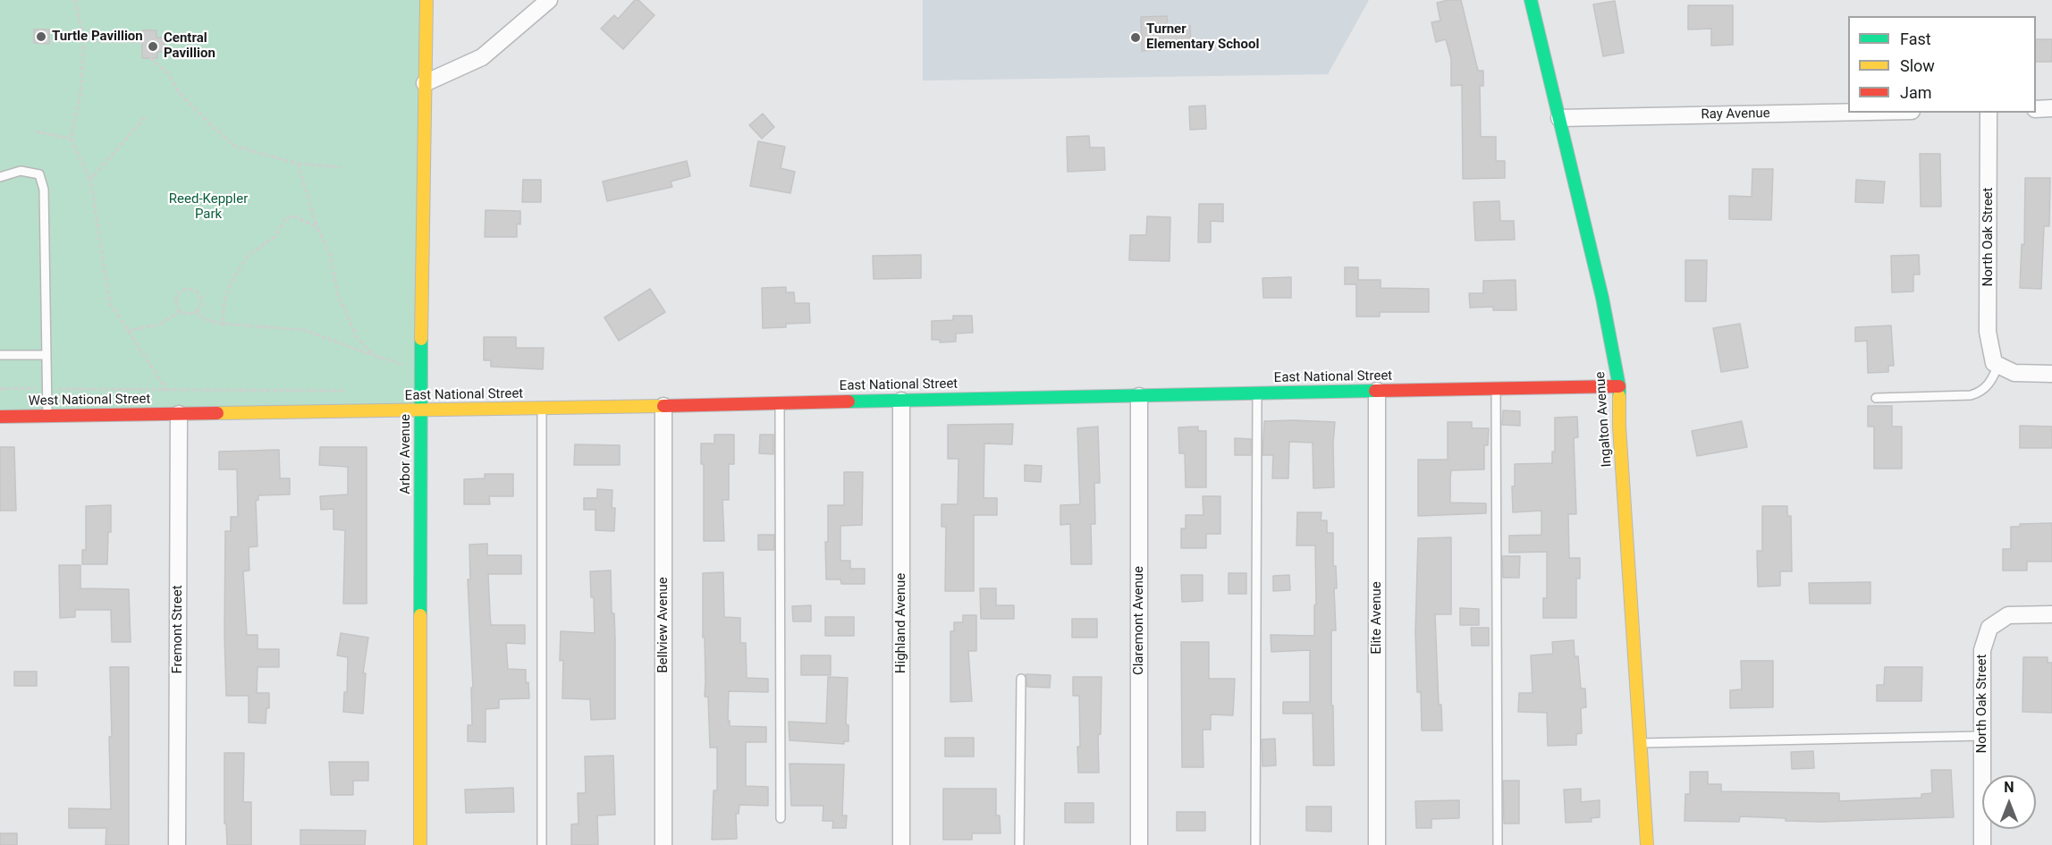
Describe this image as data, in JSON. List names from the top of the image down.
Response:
{
  "streets": {
    "street": [
      "Ray Avenue",
      "North Oak Street",
      "East National Street",
      "West National Street",
      "Ingalton Avenue",
      "Arbor Avenue",
      "Elite Avenue",
      "Claremont Avenue",
      "Highland Avenue",
      "Bellview Avenue",
      "Fremont Street"
    ]
  },
  "crossings": [
    ["Ray Avenue", "Ingalton Avenue"],
    ["East National Street", "West National Street"],
    ["East National Street", "Ingalton Avenue"],
    ["East National Street", "Arbor Avenue"],
    ["East National Street", "Elite Avenue"],
    ["East National Street", "Claremont Avenue"],
    ["East National Street", "Highland Avenue"],
    ["East National Street", "Bellview Avenue"],
    ["East National Street", "Fremont Street"],
    ["West National Street", "Fremont Street"]
  ],
  "parks": ["Reed-Keppler Park"],
  "places": ["Turtle Pavillion", "Turner Elementary School", "Central Pavillion"],
  "legend": ["Fast", "Slow", "Jam"],
  "north": "top"
}
